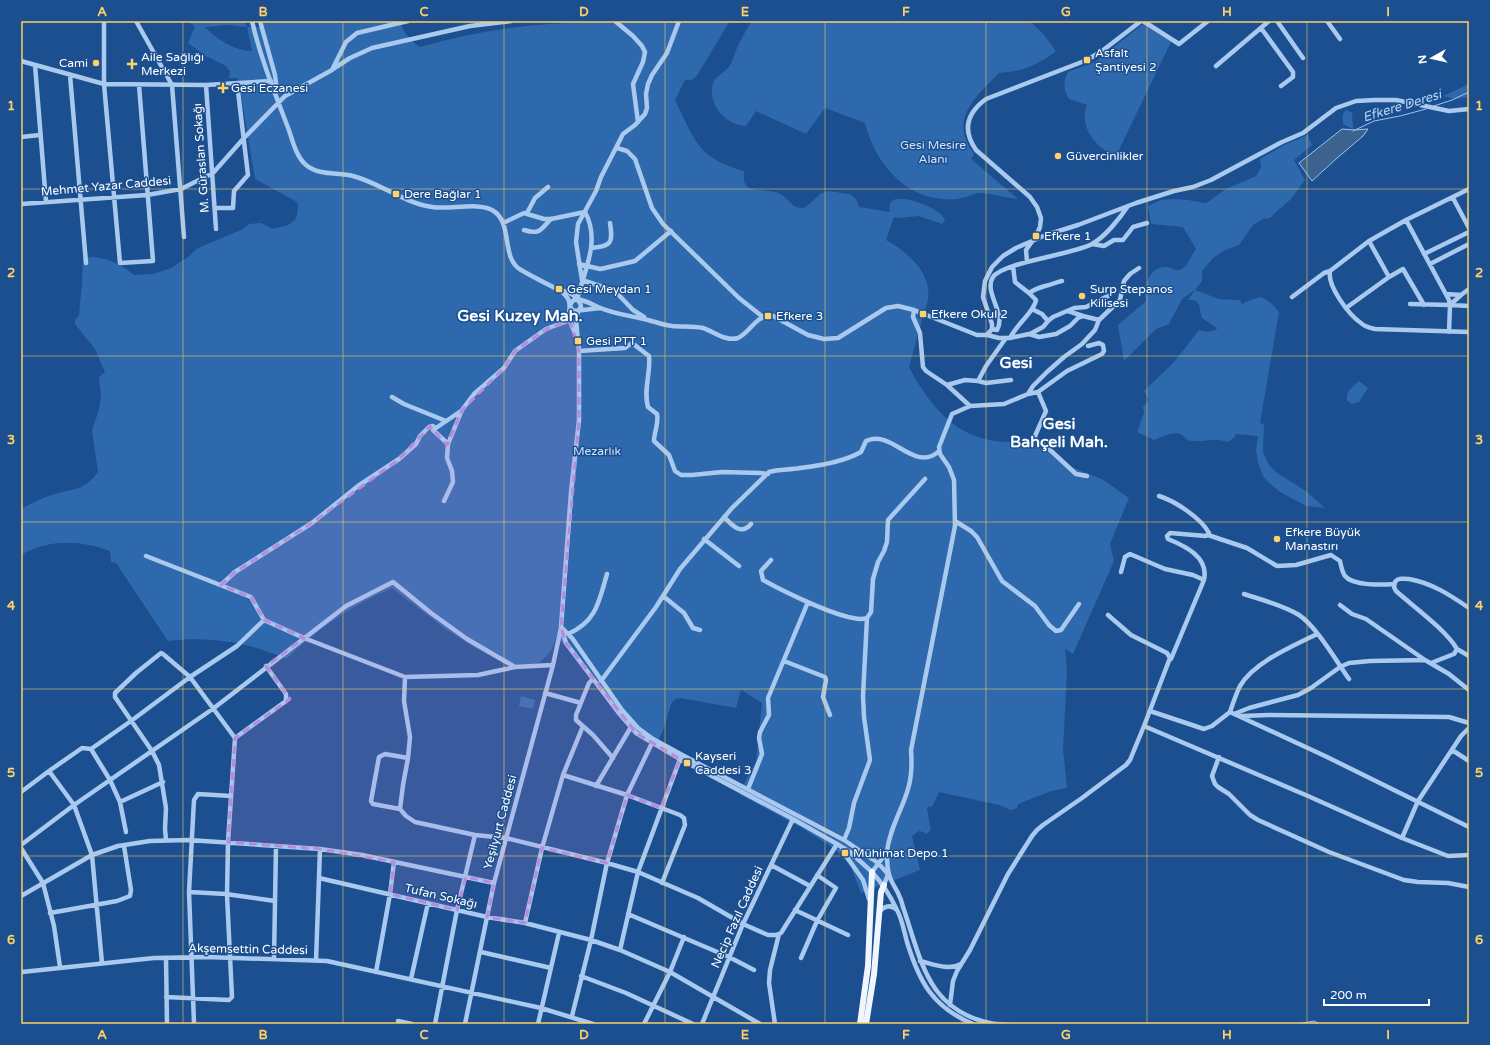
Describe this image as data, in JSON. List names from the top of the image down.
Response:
{
  "streets": {
    "street": [
      "M. Güraslan Sokağı",
      "Mehmet Yazar Caddesi",
      "Yeşilyurt Caddesi",
      "Tufan Sokağı",
      "Necip Fazıl Caddesi",
      "Akşemsettin Caddesi"
    ]
  },
  "crossings": [
    ["M. Güraslan Sokağı", "Mehmet Yazar Caddesi"],
    ["Yeşilyurt Caddesi", "Tufan Sokağı"],
    ["Yeşilyurt Caddesi", "Akşemsettin Caddesi"],
    ["Tufan Sokağı", "Necip Fazıl Caddesi"],
    ["Tufan Sokağı", "Akşemsettin Caddesi"]
  ],
  "districts": ["Gesi Kuzey Mah.", "Gesi", "Gesi Bahçeli Mah."],
  "water": ["Efkere Deresi"],
  "parks": ["Gesi Mesire Alanı", "Mezarlık"],
  "places": {
    "transit": [
      "Asfalt Şantiyesi 2",
      "Dere Bağlar 1",
      "Efkere 1",
      "Gesi Meydan 1",
      "Efkere Okul 2",
      "Efkere 3",
      "Gesi PTT 1",
      "Kayseri Caddesi 3",
      "Mühimat Depo 1"
    ],
    "other": [
      "Cami",
      "Güvercinlikler",
      "Surp Stepanos Kilisesi",
      "Efkere Büyük Manastırı"
    ],
    "health": ["Aile Sağlığı Merkezi", "Gesi Eczanesi"]
  },
  "scale_bar": "200 m",
  "north": "left",
  "grid": {
    "columns": [
      "A",
      "B",
      "C",
      "D",
      "E",
      "F",
      "G",
      "H",
      "I"
    ],
    "rows": [
      "1",
      "2",
      "3",
      "4",
      "5",
      "6"
    ]
  }
}
